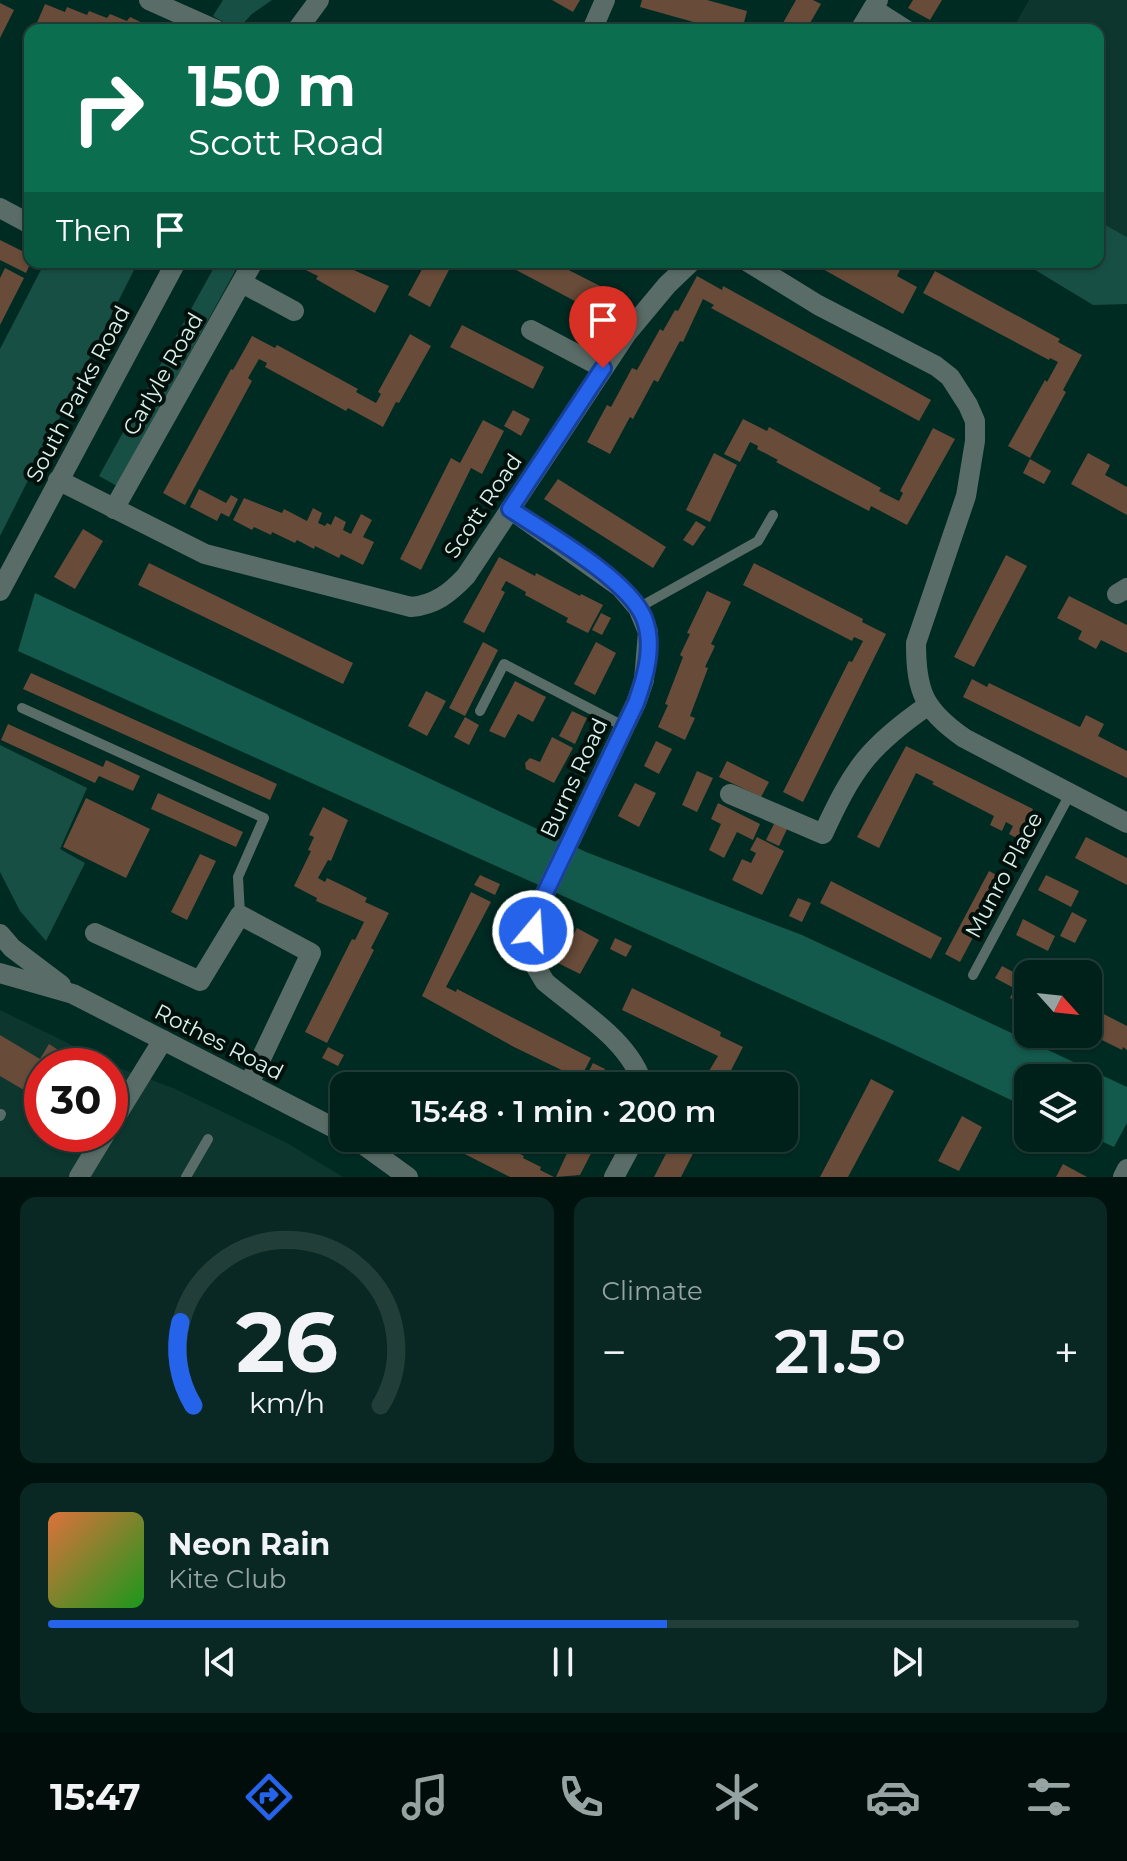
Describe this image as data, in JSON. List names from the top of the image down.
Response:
{
  "streets": {
    "street": [
      "Carlyle Road",
      "South Parks Road",
      "Scott Road",
      "Burns Road",
      "Rothes Road"
    ],
    "lane": ["Munro Place"]
  },
  "crossings": [
    ["Carlyle Road", "Scott Road"],
    ["South Parks Road", "Scott Road"],
    ["Scott Road", "Burns Road"]
  ],
  "north": "bottom right",
  "page": {
    "turn": ["150 m", "Scott Road"],
    "then": "Then",
    "limit": "30",
    "trip": "15:48 · 1 min · 200 m",
    "tile": "Climate",
    "heat": ["−", "21.5°", "+"],
    "song": ["Neon Rain", "Kite Club"],
    "tabs": "15:47",
    "gauge": ["26", "km/h"]
  }
}
